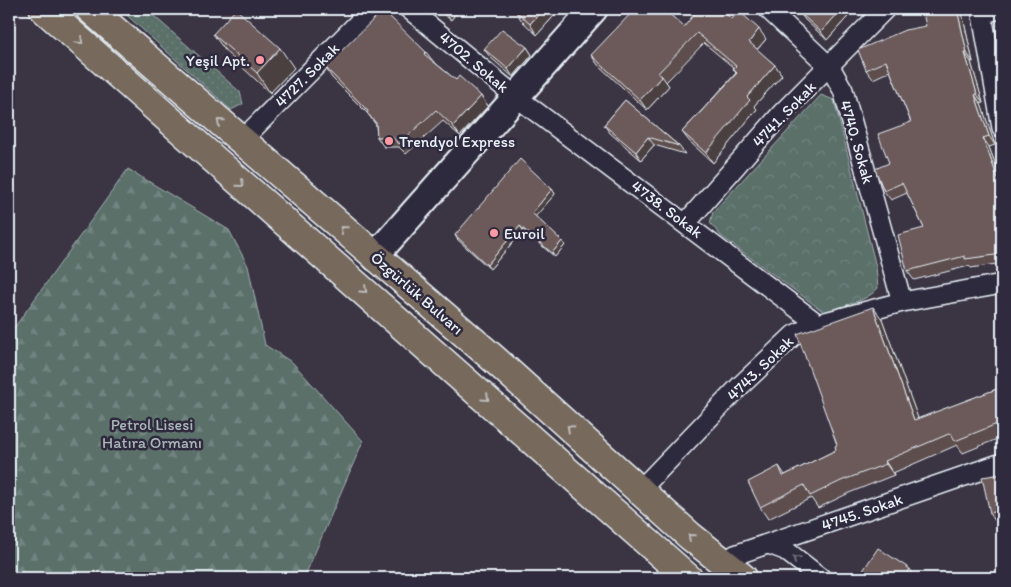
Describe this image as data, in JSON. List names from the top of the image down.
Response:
{
  "streets": {
    "main road": ["Özgürlük Bulvarı"],
    "street": [
      "4702. Sokak",
      "4727. Sokak",
      "4741. Sokak",
      "4740. Sokak",
      "4738. Sokak",
      "4743. Sokak",
      "4745. Sokak"
    ]
  },
  "crossings": [
    ["4702. Sokak", "4738. Sokak"],
    ["4727. Sokak", "Özgürlük Bulvarı"],
    ["4741. Sokak", "4740. Sokak"],
    ["4741. Sokak", "4738. Sokak"],
    ["4740. Sokak", "4743. Sokak"],
    ["4738. Sokak", "4743. Sokak"],
    ["Özgürlük Bulvarı", "4743. Sokak"],
    ["Özgürlük Bulvarı", "4745. Sokak"]
  ],
  "parks": ["Petrol Lisesi Hatıra Ormanı"],
  "places": ["Yeşil Apt.", "Trendyol Express", "Euroil"]
}
